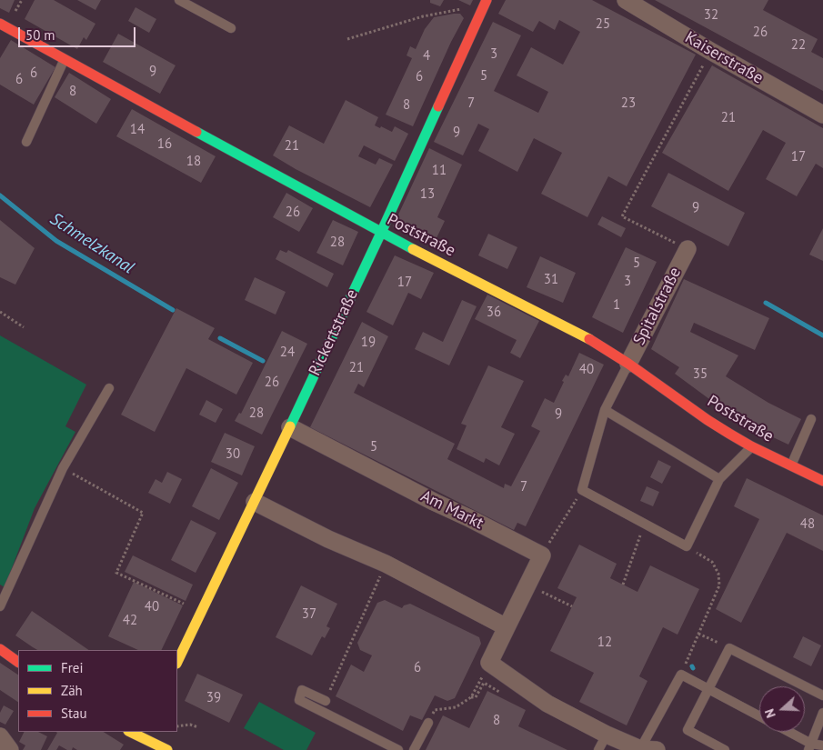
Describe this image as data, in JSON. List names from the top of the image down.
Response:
{
  "streets": {
    "main road": ["Poststraße", "Rickertstraße"],
    "street": ["Kaiserstraße", "Spitalstraße", "Am Markt"]
  },
  "crossings": [
    ["Poststraße", "Spitalstraße"],
    ["Poststraße", "Rickertstraße"],
    ["Rickertstraße", "Am Markt"]
  ],
  "water": ["Schmelzkanal"],
  "house_numbers": [
    "32",
    "25",
    "26",
    "22",
    "3",
    "4",
    "9",
    "6",
    "5",
    "6",
    "6",
    "8",
    "7",
    "23",
    "8",
    "21",
    "14",
    "9",
    "16",
    "21",
    "17",
    "18",
    "11",
    "13",
    "9",
    "26",
    "28",
    "5",
    "31",
    "3",
    "17",
    "1",
    "36",
    "19",
    "24",
    "21",
    "40",
    "35",
    "26",
    "28",
    "9",
    "5",
    "30",
    "7",
    "48",
    "40",
    "37",
    "42",
    "12",
    "6",
    "39",
    "8"
  ],
  "legend": ["Frei", "Zäh", "Stau"],
  "scale_bar": "50 m",
  "north": "left"
}
